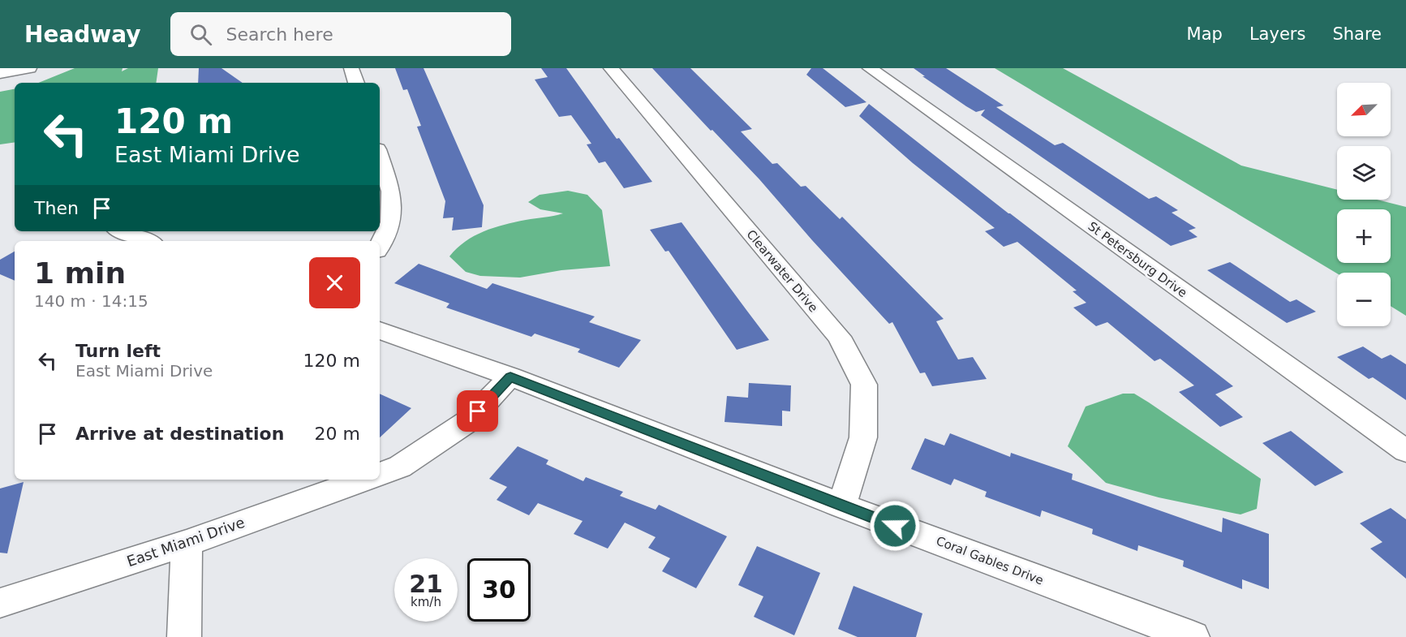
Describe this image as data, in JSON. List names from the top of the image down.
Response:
{
  "streets": {
    "street": [
      "St Petersburg Drive",
      "Clearwater Drive",
      "East Miami Drive",
      "Coral Gables Drive"
    ]
  },
  "crossings": [
    ["Clearwater Drive", "Coral Gables Drive"]
  ],
  "north": "bottom left",
  "page": {
    "header": "Headway",
    "search": "Search here",
    "nav": ["Map", "Layers", "Share"],
    "map_buttons": ["+", "−"],
    "turn": ["120 m", "East Miami Drive"],
    "then": "Then",
    "heading": ["1 min", "140 m · 14:15"],
    "list": [
      {
        "name": "Turn left",
        "note": "East Miami Drive",
        "value": "120 m"
      },
      {
        "name": "Arrive at destination",
        "value": "20 m"
      }
    ],
    "speed": "21 km/h",
    "limit": "30"
  }
}
